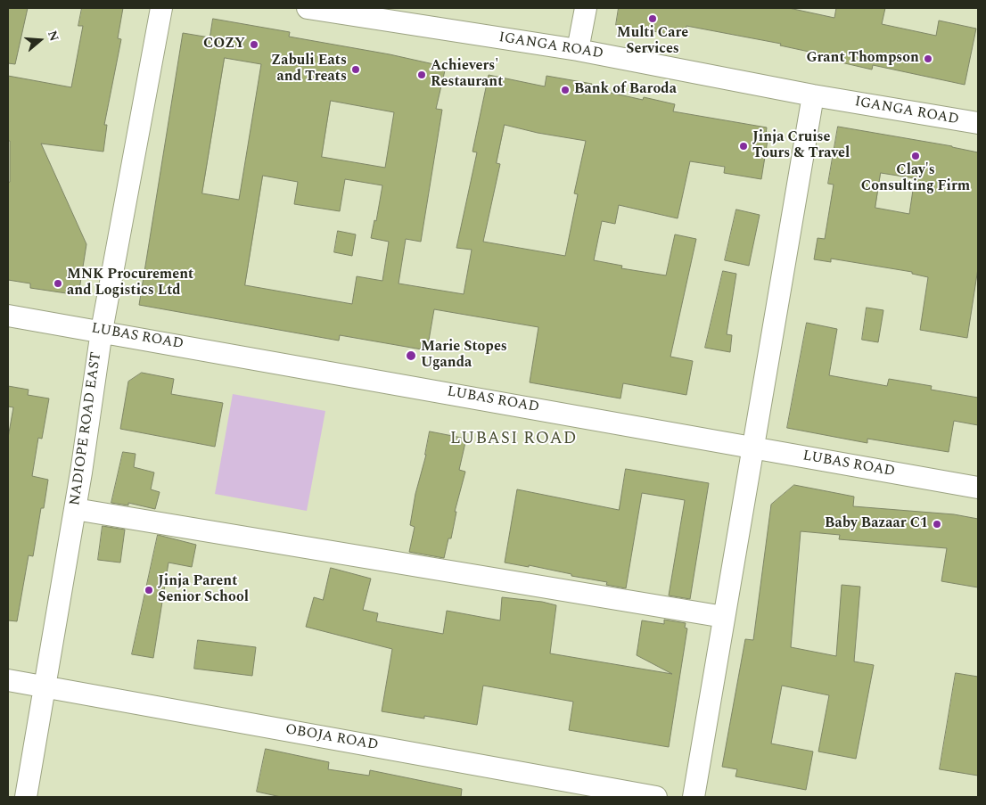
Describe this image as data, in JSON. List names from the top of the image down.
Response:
{
  "streets": {
    "street": [
      "IGANGA ROAD",
      "LUBAS ROAD",
      "NADIOPE ROAD EAST",
      "OBOJA ROAD"
    ]
  },
  "crossings": [
    ["LUBAS ROAD", "NADIOPE ROAD EAST"],
    ["NADIOPE ROAD EAST", "OBOJA ROAD"]
  ],
  "districts": ["LUBASI ROAD"],
  "places": [
    "Multi Care Services",
    "COZY",
    "Grant Thompson",
    "Zabuli Eats and Treats",
    "Achievers' Restaurant",
    "Bank of Baroda",
    "Jinja Cruise Tours & Travel",
    "Clay's Consulting Firm",
    "MNK Procurement and Logistics Ltd",
    "Marie Stopes Uganda",
    "Baby Bazaar C1",
    "Jinja Parent Senior School"
  ],
  "north": "right"
}
